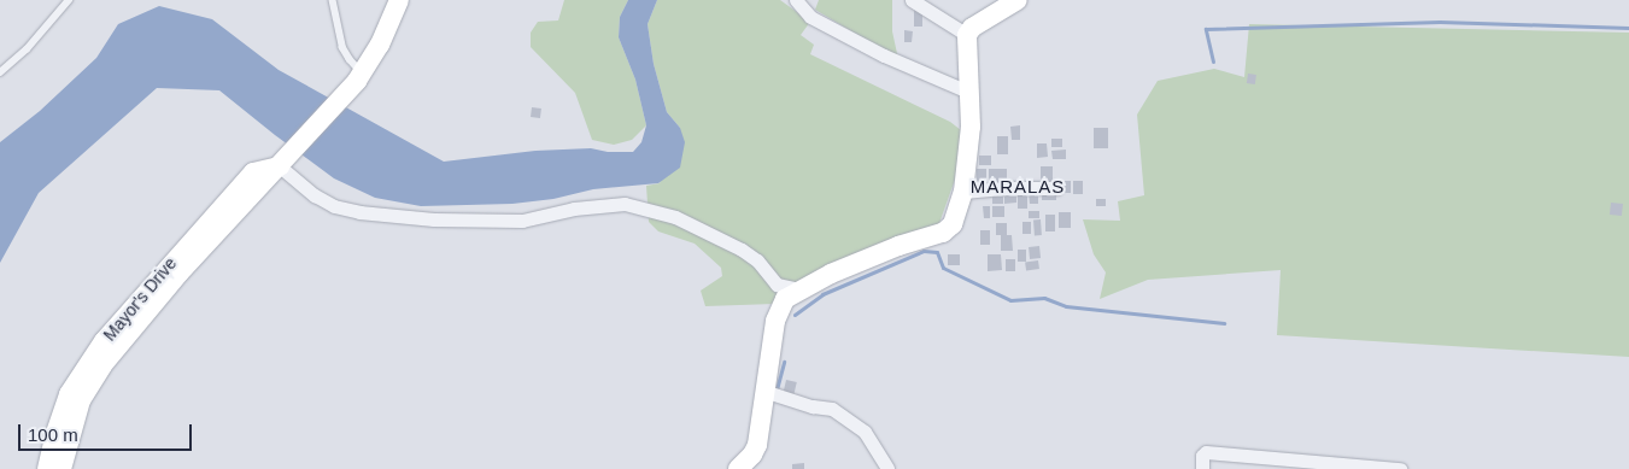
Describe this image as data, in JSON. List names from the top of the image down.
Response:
{
  "streets": {
    "street": ["Mayor's Drive"]
  },
  "districts": ["MARALAS"],
  "scale_bar": "100 m"
}
